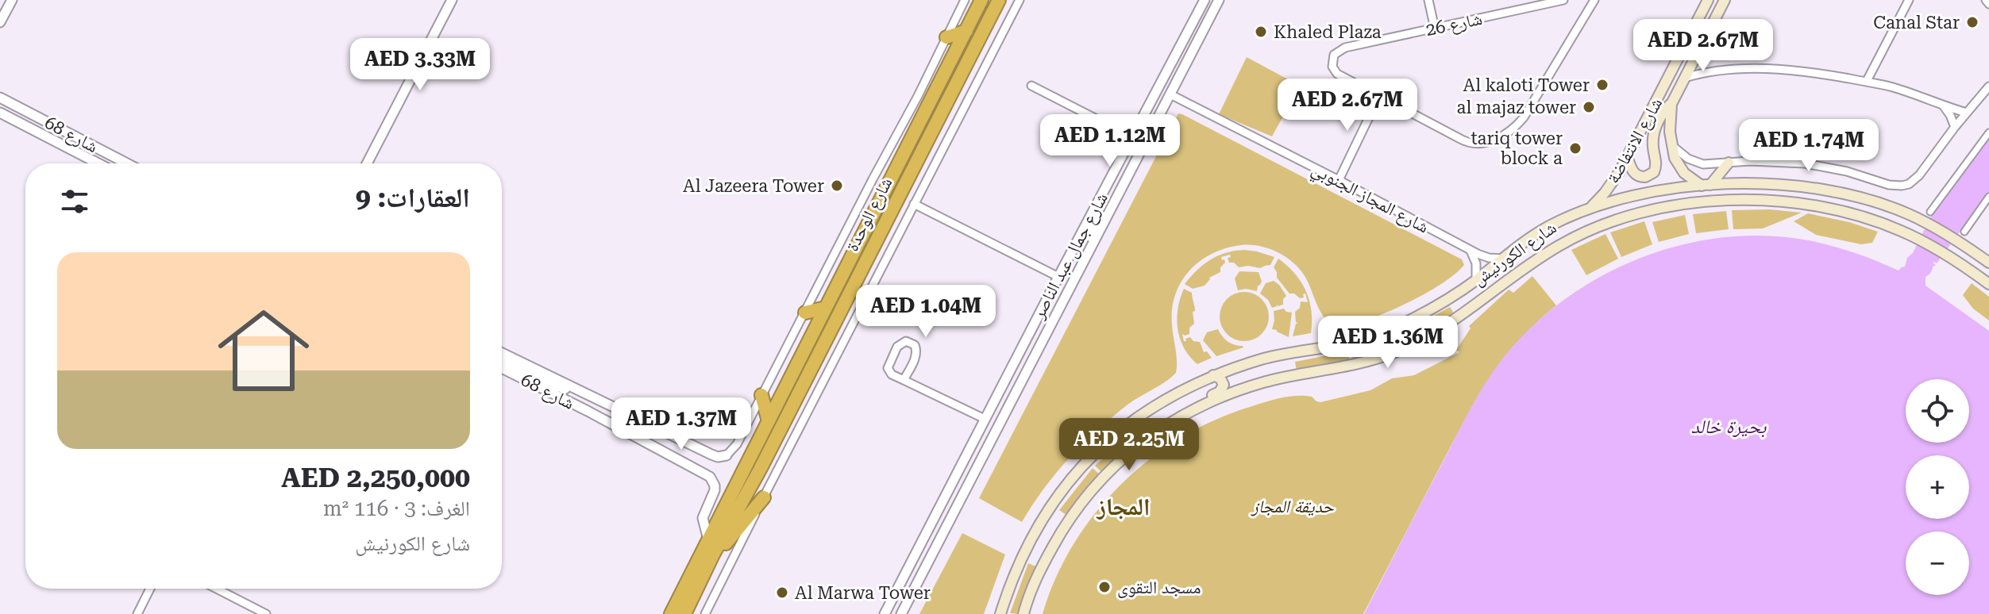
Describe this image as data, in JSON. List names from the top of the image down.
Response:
{
  "streets": {
    "highway": ["شارع الوحدة"],
    "main road": ["شارع الانتفاضة", "شارع الكورنيش"],
    "street": [
      "شارع 26",
      "شارع 68",
      "شارع المجاز الجنوبي",
      "شارع جمال عبد الناصر"
    ]
  },
  "crossings": [
    ["شارع 68", "شارع الوحدة"],
    ["شارع الانتفاضة", "شارع الكورنيش"],
    ["شارع المجاز الجنوبي", "شارع الكورنيش"],
    ["شارع المجاز الجنوبي", "شارع جمال عبد الناصر"]
  ],
  "districts": ["المجاز"],
  "water": ["بحيرة خالد"],
  "parks": ["حديقة المجاز"],
  "places": [
    "Canal Star",
    "Khaled Plaza",
    "Al kaloti Tower",
    "al majaz tower",
    "tariq tower block a",
    "Al Jazeera Tower",
    "مسجد التقوى",
    "Al Marwa Tower"
  ],
  "page": {
    "price": [
      "AED 2.67M",
      "AED 3.33M",
      "AED 2.67M",
      "AED 1.12M",
      "AED 1.74M",
      "AED 1.04M",
      "AED 1.36M",
      "AED 1.37M",
      "AED 2.25M"
    ],
    "heading": "العقارات: 9",
    "list": [
      {
        "name": "AED 2,250,000",
        "note": "الغرف: 3 · 116 m² · شارع الكورنيش"
      }
    ],
    "map_buttons": ["+", "−"]
  }
}
